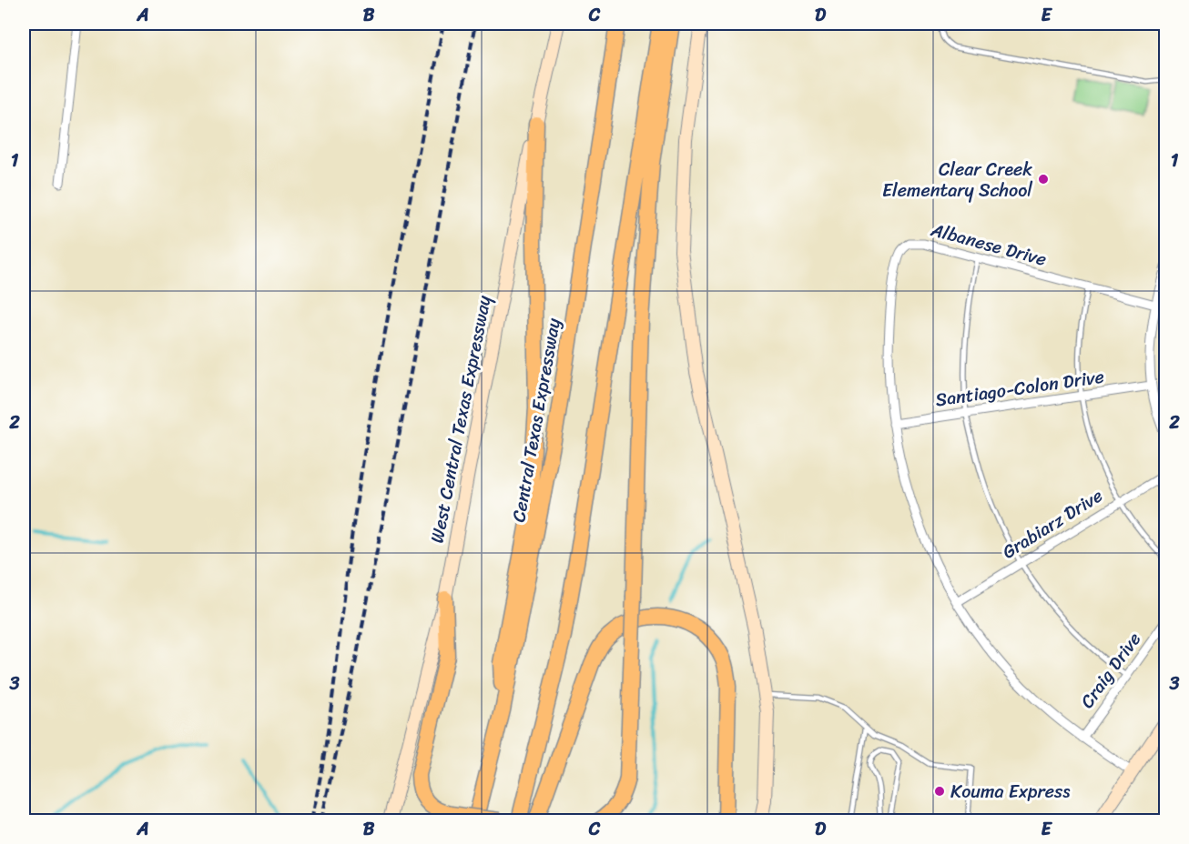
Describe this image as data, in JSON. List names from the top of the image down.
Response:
{
  "streets": {
    "highway": ["Central Texas Expressway"],
    "main road": ["West Central Texas Expressway"],
    "street": [
      "Albanese Drive",
      "Santiago-Colon Drive",
      "Grabiarz Drive",
      "Craig Drive"
    ]
  },
  "crossings": [
    ["Albanese Drive", "Santiago-Colon Drive"],
    ["Albanese Drive", "Grabiarz Drive"],
    ["Albanese Drive", "Craig Drive"]
  ],
  "places": ["Clear Creek Elementary School", "Kouma Express"],
  "grid": {
    "columns": [
      "A",
      "B",
      "C",
      "D",
      "E"
    ],
    "rows": ["1", "2", "3"]
  }
}
